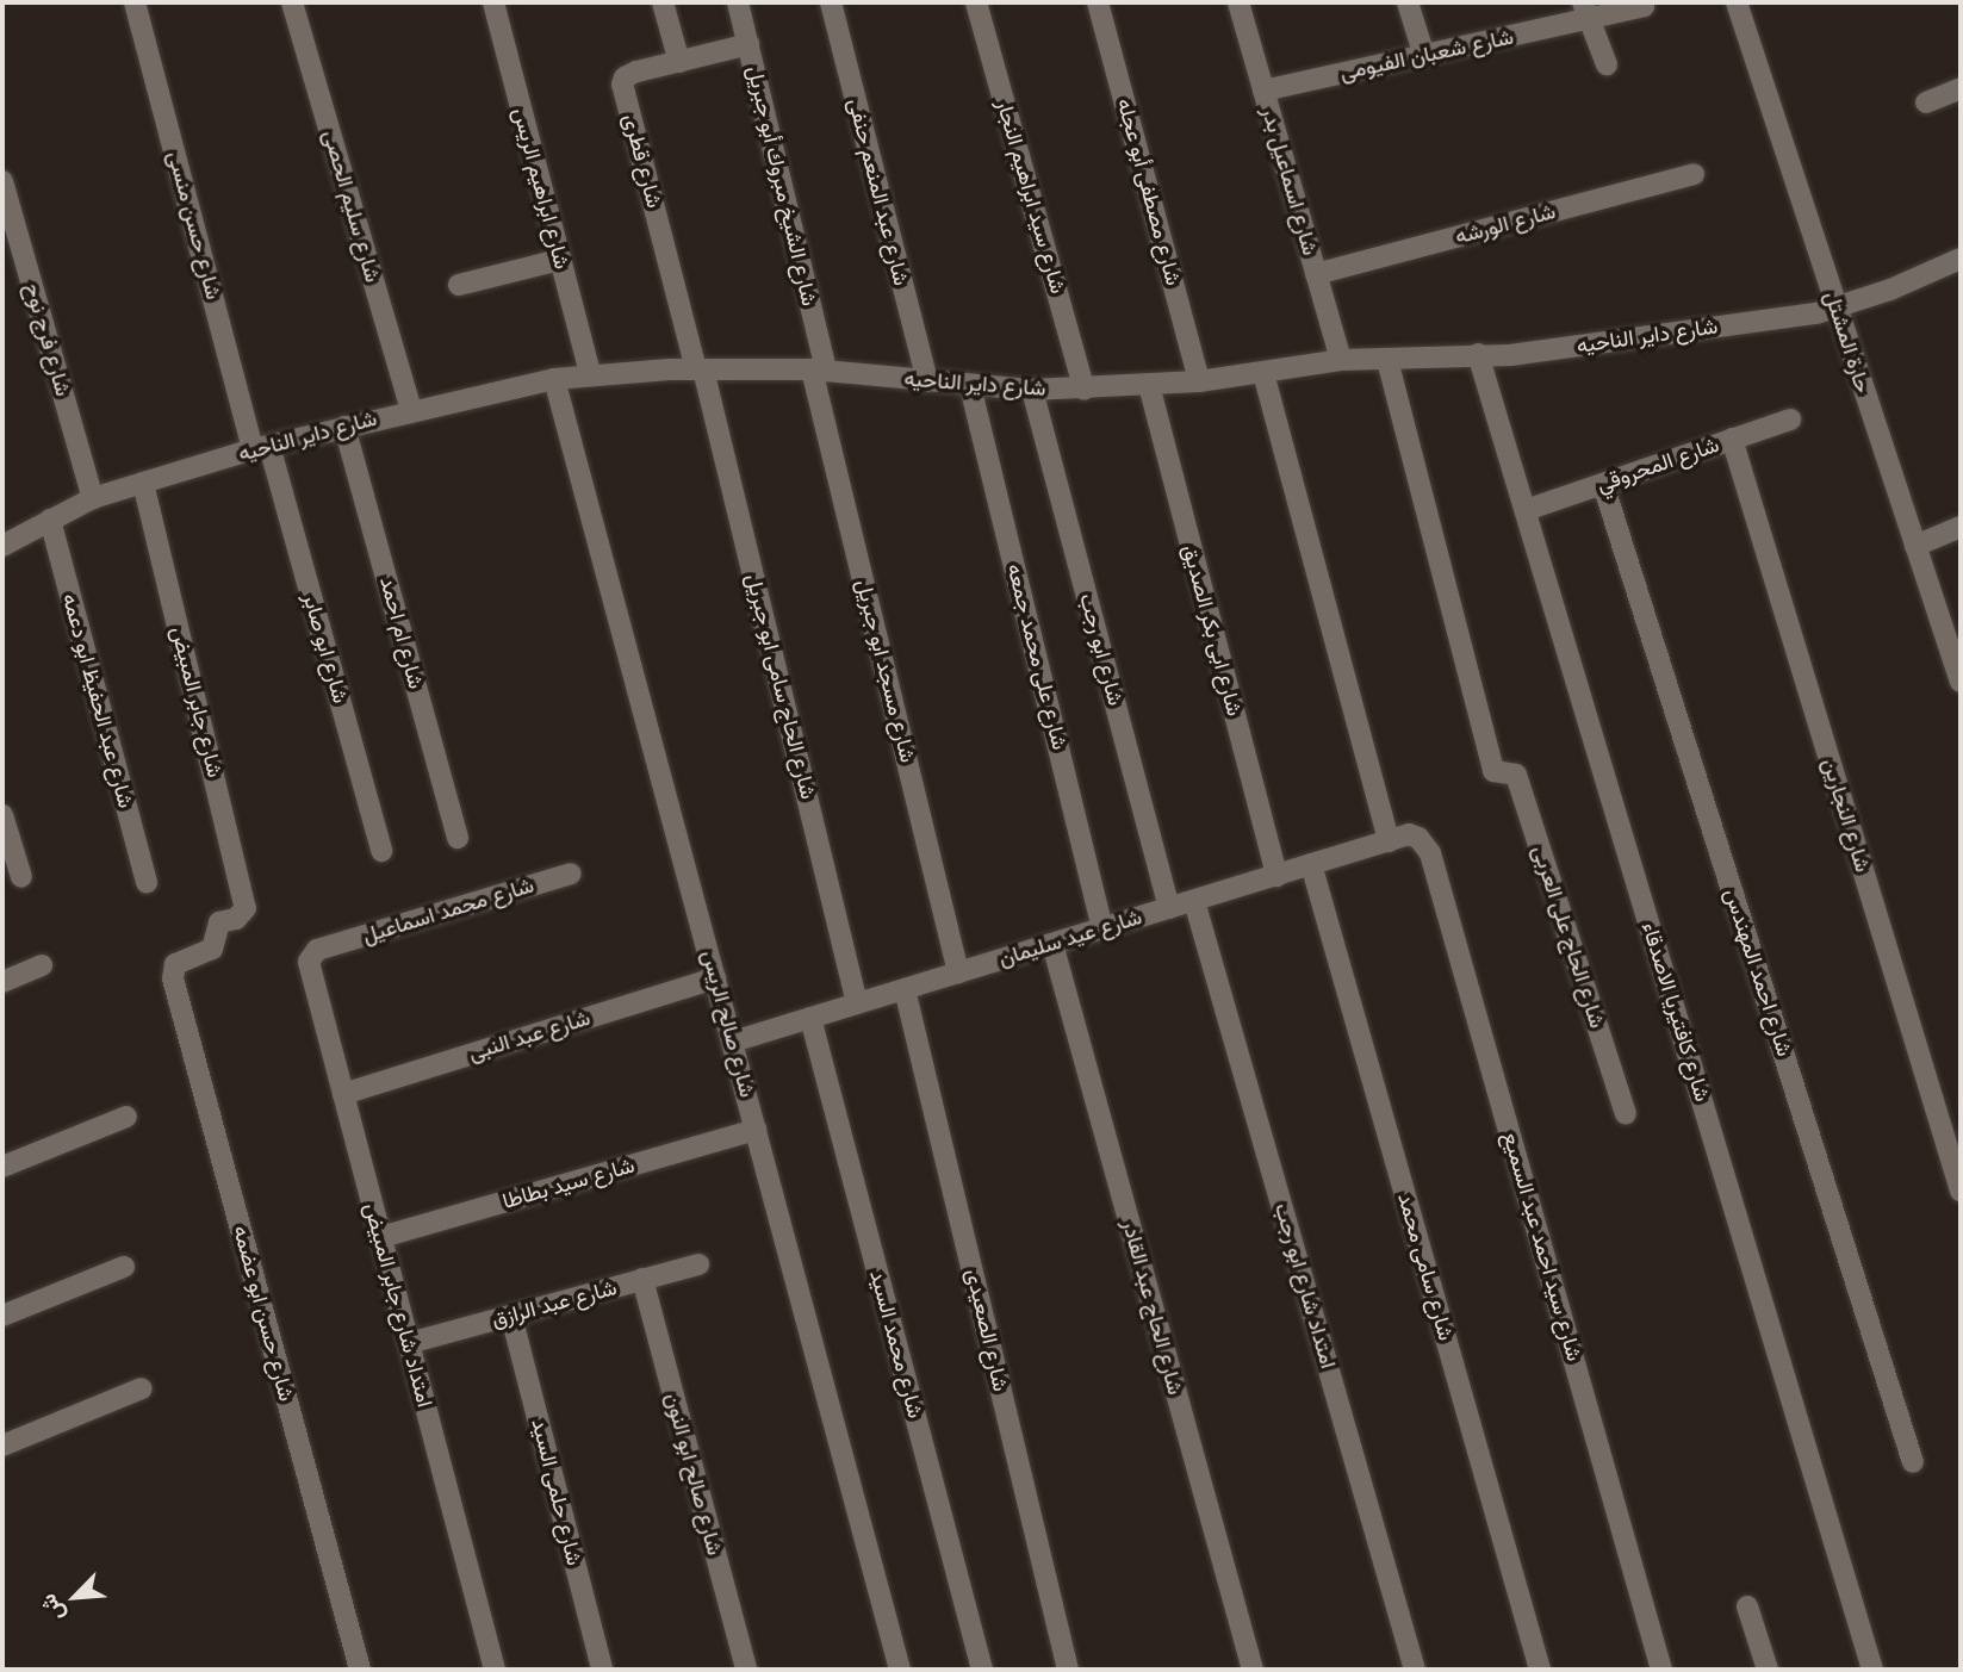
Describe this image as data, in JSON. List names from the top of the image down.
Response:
{
  "streets": {
    "street": [
      "شارع شعبان الفيومى",
      "شارع قطرى",
      "شارع اسماعيل بدر",
      "شارع الشيخ مبروك أبو جبريل",
      "شارع ابراهيم الريس",
      "شارع عبد المنعم حنفى",
      "شارع مصطفى أبو عجله",
      "شارع سيد ابراهيم النجار",
      "شارع سليم الحصى",
      "شارع الورشه",
      "شارع حسن منسى",
      "شارع داير الناحيه",
      "شارع فرج نوح",
      "حارة المشتل",
      "شارع المحروقي",
      "شارع ابى بكر الصديق",
      "شارع ام احمد",
      "شارع ابو صابر",
      "شارع ابو رجب",
      "شارع على محمد جمعه",
      "شارع مسجد ابو جبريل",
      "شارع الحاج سامى ابو جبريل",
      "شارع عبد الحفيظ ابو دعمه",
      "شارع جابر المبيض",
      "شارع النجارين",
      "شارع محمد اسماعيل",
      "شارع الحاج على العربى",
      "شارع عيد سليمان",
      "شارع احمد المهندس",
      "شارع كافتيريا الاصدقاء",
      "شارع صالح الريس",
      "شارع عبد النبى",
      "شارع سيد بطاطا",
      "شارع سيد احمد عبد السميع",
      "شارع سامى محمد",
      "امتداد شارع ابو رجب",
      "شارع عبد الرازق",
      "امتداد شارع جابر المبيض",
      "شارع الحاج عبد القادر",
      "شارع حسن ابو عضمه",
      "شارع الصعيدى",
      "شارع محمد السيد",
      "شارع صالح ابو النون",
      "شارع حلمى السيد"
    ]
  },
  "crossings": [
    ["شارع شعبان الفيومى", "شارع اسماعيل بدر"],
    ["شارع قطرى", "شارع الشيخ مبروك أبو جبريل"],
    ["شارع قطرى", "شارع داير الناحيه"],
    ["شارع قطرى", "شارع الحاج سامى ابو جبريل"],
    ["شارع اسماعيل بدر", "شارع الورشه"],
    ["شارع اسماعيل بدر", "شارع داير الناحيه"],
    ["شارع الشيخ مبروك أبو جبريل", "شارع داير الناحيه"],
    ["شارع الشيخ مبروك أبو جبريل", "شارع مسجد ابو جبريل"],
    ["شارع ابراهيم الريس", "شارع داير الناحيه"],
    ["شارع عبد المنعم حنفى", "شارع داير الناحيه"],
    ["شارع مصطفى أبو عجله", "شارع داير الناحيه"],
    ["شارع سيد ابراهيم النجار", "شارع داير الناحيه"],
    ["شارع سليم الحصى", "شارع داير الناحيه"],
    ["شارع حسن منسى", "شارع داير الناحيه"],
    ["شارع حسن منسى", "شارع ابو صابر"],
    ["شارع داير الناحيه", "شارع فرج نوح"],
    ["شارع داير الناحيه", "حارة المشتل"],
    ["شارع داير الناحيه", "شارع ابى بكر الصديق"],
    ["شارع داير الناحيه", "شارع ام احمد"],
    ["شارع داير الناحيه", "شارع ابو صابر"],
    ["شارع داير الناحيه", "شارع ابو رجب"],
    ["شارع داير الناحيه", "شارع على محمد جمعه"],
    ["شارع داير الناحيه", "شارع مسجد ابو جبريل"],
    ["شارع داير الناحيه", "شارع الحاج سامى ابو جبريل"],
    ["شارع داير الناحيه", "شارع عبد الحفيظ ابو دعمه"],
    ["شارع داير الناحيه", "شارع جابر المبيض"],
    ["شارع داير الناحيه", "شارع الحاج على العربى"],
    ["شارع داير الناحيه", "شارع كافتيريا الاصدقاء"],
    ["شارع داير الناحيه", "شارع صالح الريس"],
    ["شارع المحروقي", "شارع النجارين"],
    ["شارع المحروقي", "شارع احمد المهندس"],
    ["شارع المحروقي", "شارع كافتيريا الاصدقاء"],
    ["شارع ابى بكر الصديق", "شارع عيد سليمان"],
    ["شارع ابو رجب", "شارع عيد سليمان"],
    ["شارع على محمد جمعه", "شارع عيد سليمان"],
    ["شارع مسجد ابو جبريل", "شارع عيد سليمان"],
    ["شارع الحاج سامى ابو جبريل", "شارع عيد سليمان"],
    ["شارع جابر المبيض", "شارع حسن ابو عضمه"],
    ["شارع محمد اسماعيل", "امتداد شارع جابر المبيض"],
    ["شارع عيد سليمان", "شارع صالح الريس"],
    ["شارع عيد سليمان", "شارع سيد احمد عبد السميع"],
    ["شارع عيد سليمان", "شارع سامى محمد"],
    ["شارع عيد سليمان", "امتداد شارع ابو رجب"],
    ["شارع عيد سليمان", "شارع الحاج عبد القادر"],
    ["شارع عيد سليمان", "شارع الصعيدى"],
    ["شارع عيد سليمان", "شارع محمد السيد"],
    ["شارع صالح الريس", "شارع عبد النبى"],
    ["شارع صالح الريس", "شارع سيد بطاطا"],
    ["شارع عبد النبى", "امتداد شارع جابر المبيض"],
    ["شارع سيد بطاطا", "امتداد شارع جابر المبيض"],
    ["شارع عبد الرازق", "امتداد شارع جابر المبيض"],
    ["شارع عبد الرازق", "شارع صالح ابو النون"],
    ["شارع عبد الرازق", "شارع حلمى السيد"]
  ],
  "north": "bottom left"
}
